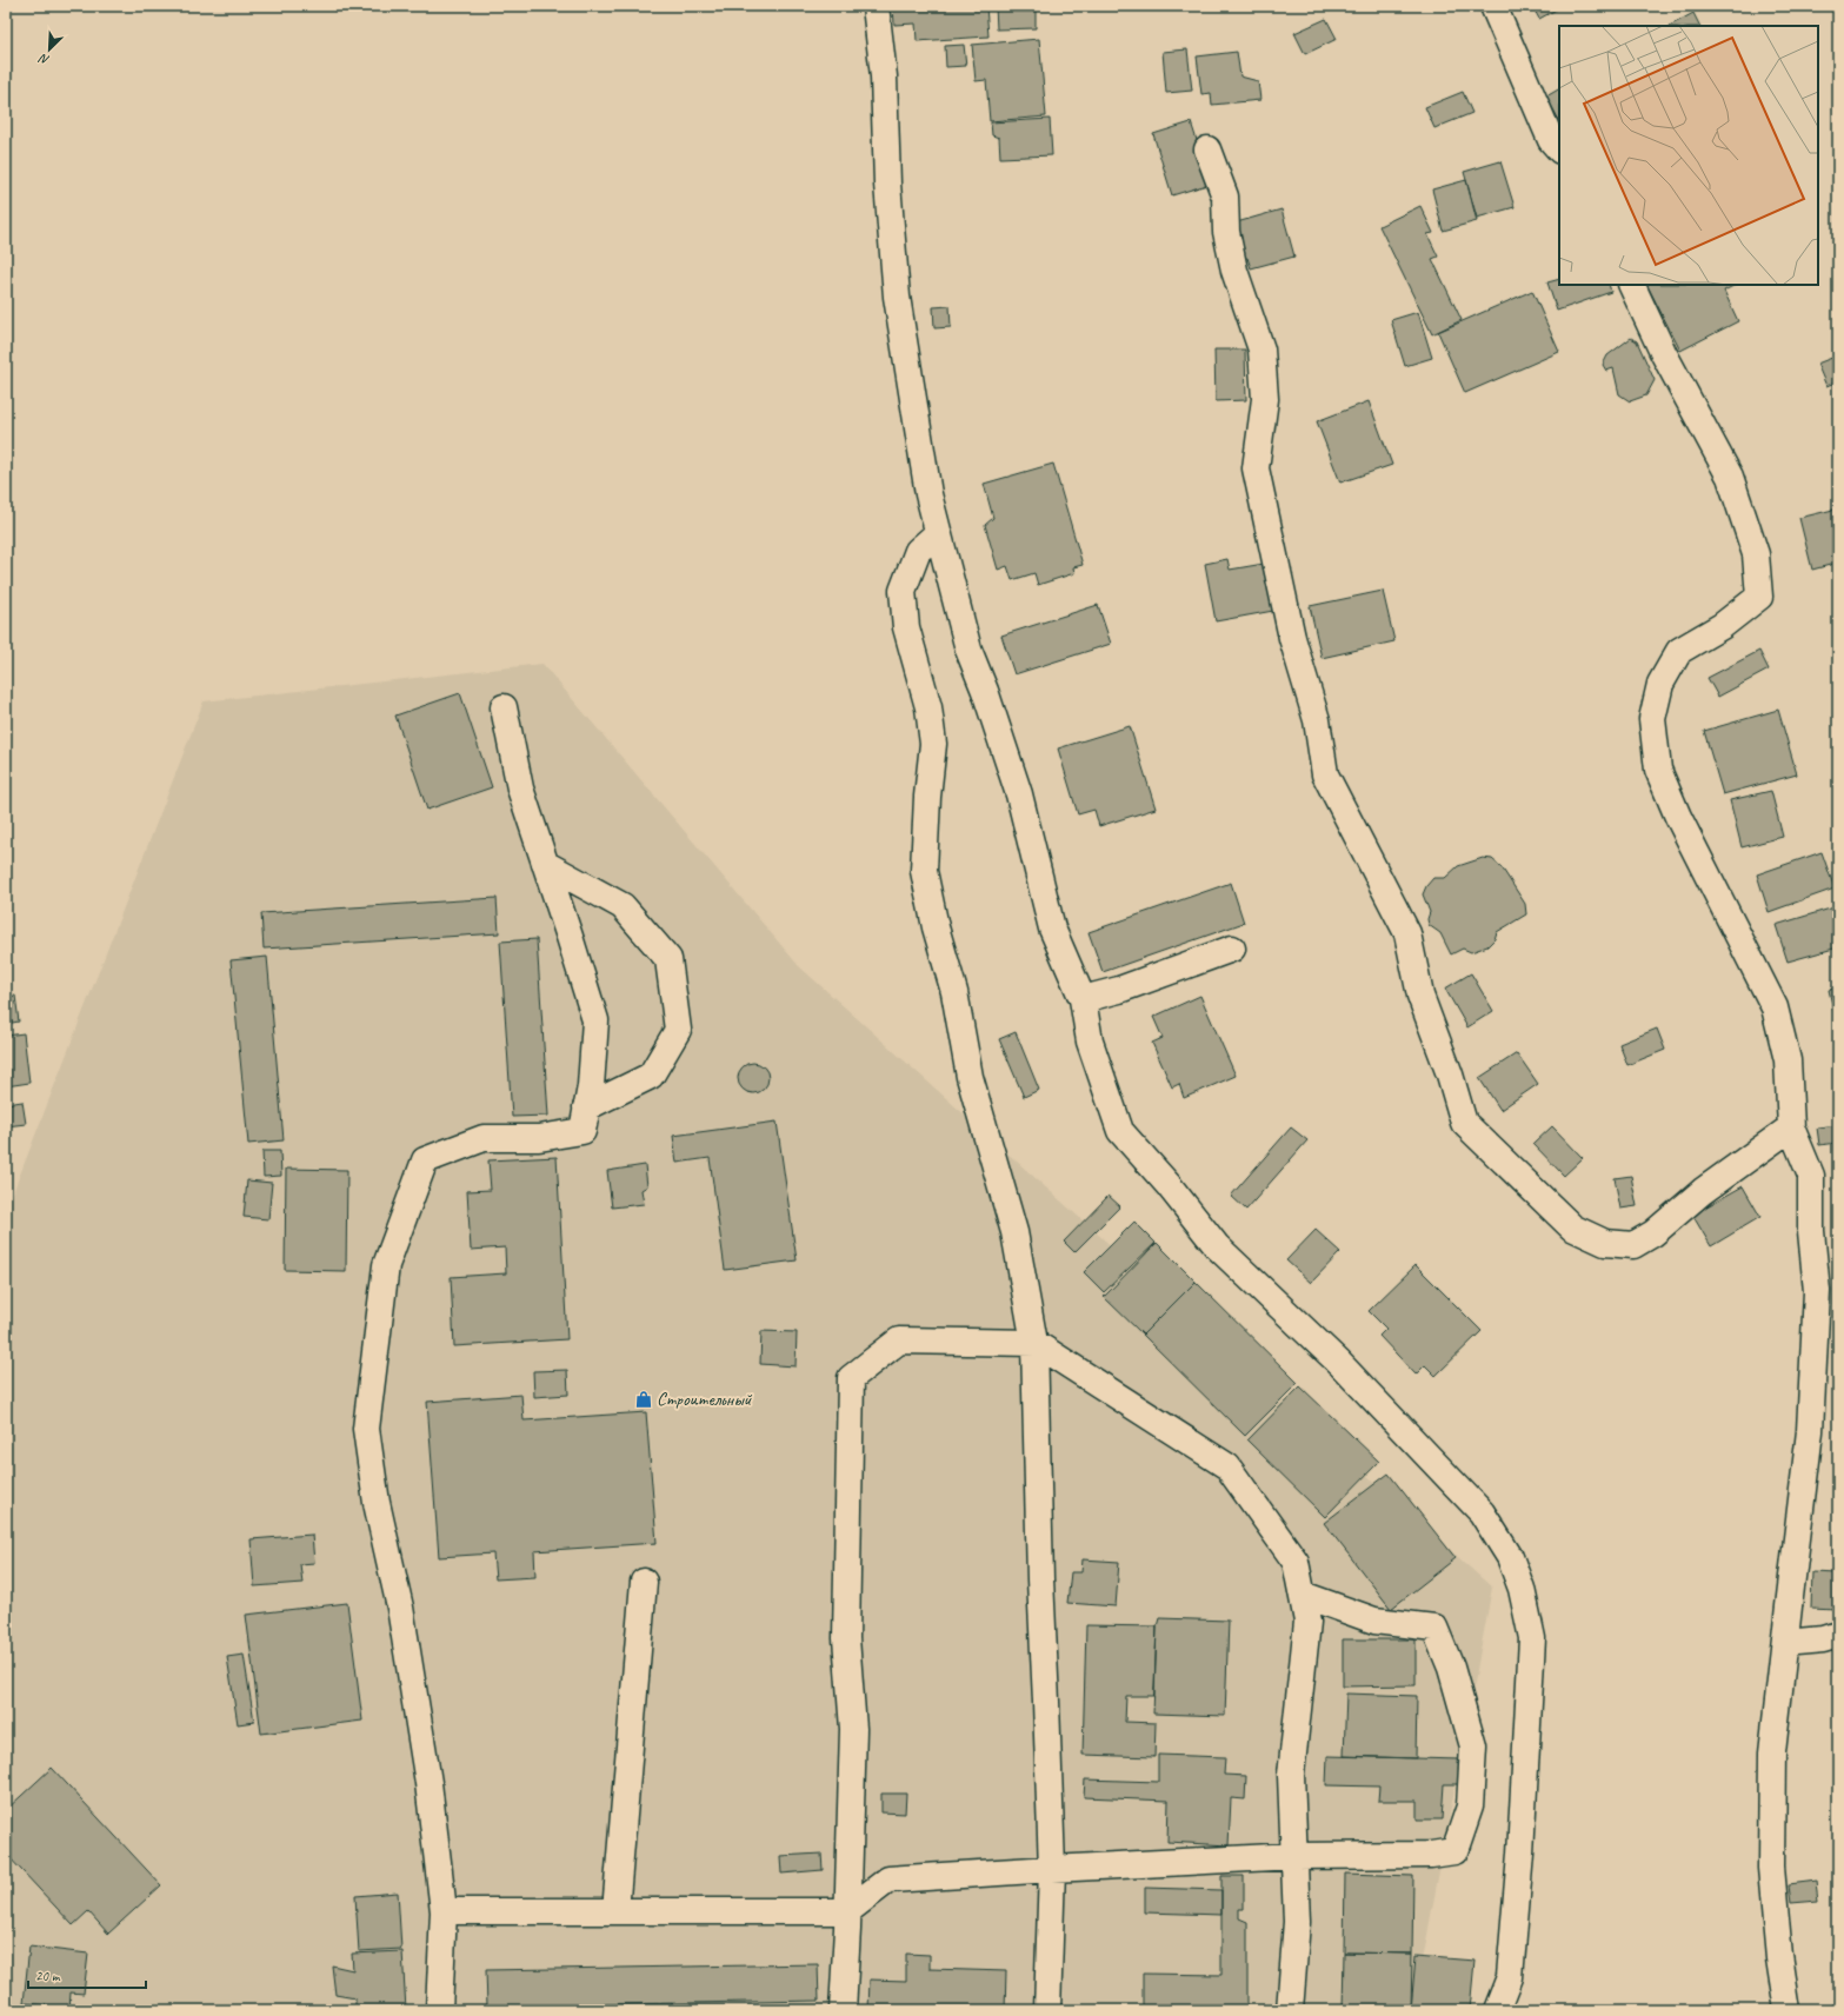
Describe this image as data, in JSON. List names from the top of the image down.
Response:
{
  "places": {
    "shop": ["Строительный"]
  },
  "scale_bar": "20 m",
  "north": "bottom left"
}
